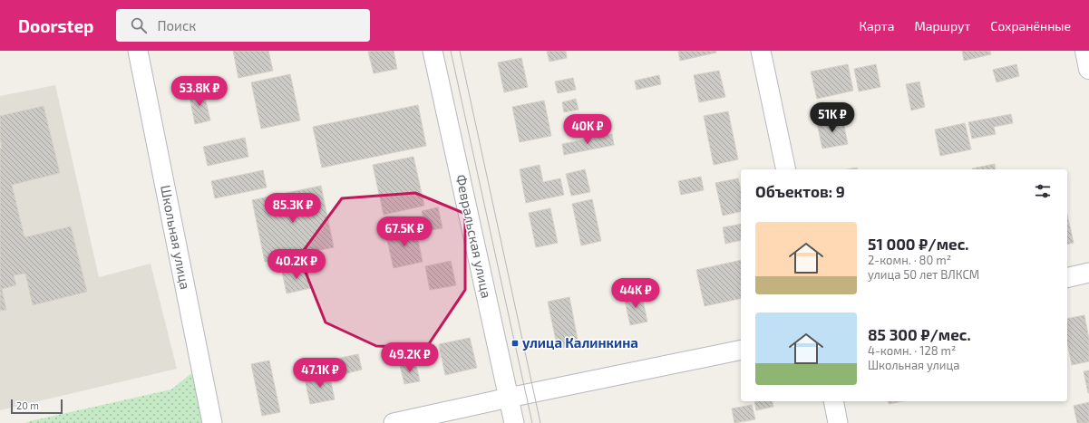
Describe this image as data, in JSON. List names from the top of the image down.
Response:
{
  "streets": {
    "street": ["Февральская улица", "Школьная улица"]
  },
  "places": {
    "transit": ["улица Калинкина"]
  },
  "scale_bar": "20 m",
  "page": {
    "header": "Doorstep",
    "search": "Поиск",
    "nav": ["Карта", "Маршрут", "Сохранённые"],
    "price": [
      "53.8K ₽",
      "51K ₽",
      "40K ₽",
      "85.3K ₽",
      "67.5K ₽",
      "40.2K ₽",
      "44K ₽",
      "49.2K ₽",
      "47.1K ₽"
    ],
    "heading": "Объектов: 9",
    "list": [
      {
        "name": "51 000 ₽/мес.",
        "note": "2-комн. · 80 m² · улица 50 лет ВЛКСМ"
      },
      {
        "name": "85 300 ₽/мес.",
        "note": "4-комн. · 128 m² · Школьная улица"
      }
    ],
    "scale": "20 m"
  }
}
